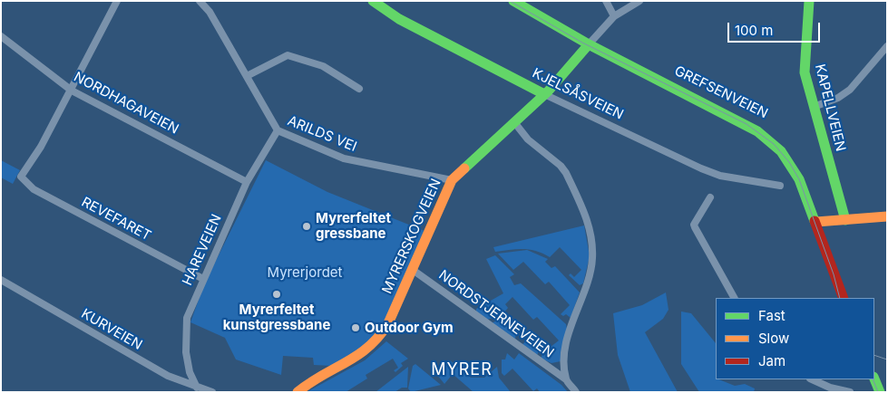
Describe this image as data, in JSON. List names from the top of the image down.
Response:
{
  "streets": {
    "street": [
      "GREFSENVEIEN",
      "KJELSÅSVEIEN",
      "NORDHAGAVEIEN",
      "KAPELLVEIEN",
      "ARILDS VEI",
      "REVEFARET",
      "MYRERSKOGVEIEN",
      "HAREVEIEN",
      "NORDSTJERNEVEIEN",
      "KURVEIEN"
    ]
  },
  "crossings": [
    ["GREFSENVEIEN", "MYRERSKOGVEIEN"],
    ["KJELSÅSVEIEN", "MYRERSKOGVEIEN"],
    ["NORDHAGAVEIEN", "REVEFARET"],
    ["NORDHAGAVEIEN", "HAREVEIEN"],
    ["ARILDS VEI", "MYRERSKOGVEIEN"],
    ["ARILDS VEI", "HAREVEIEN"],
    ["REVEFARET", "HAREVEIEN"],
    ["MYRERSKOGVEIEN", "NORDSTJERNEVEIEN"],
    ["HAREVEIEN", "KURVEIEN"]
  ],
  "districts": ["MYRER"],
  "parks": ["Myrerjordet"],
  "places": ["Myrerfeltet gressbane", "Myrerfeltet kunstgressbane", "Outdoor Gym"],
  "legend": ["Fast", "Slow", "Jam"],
  "scale_bar": "100 m"
}
